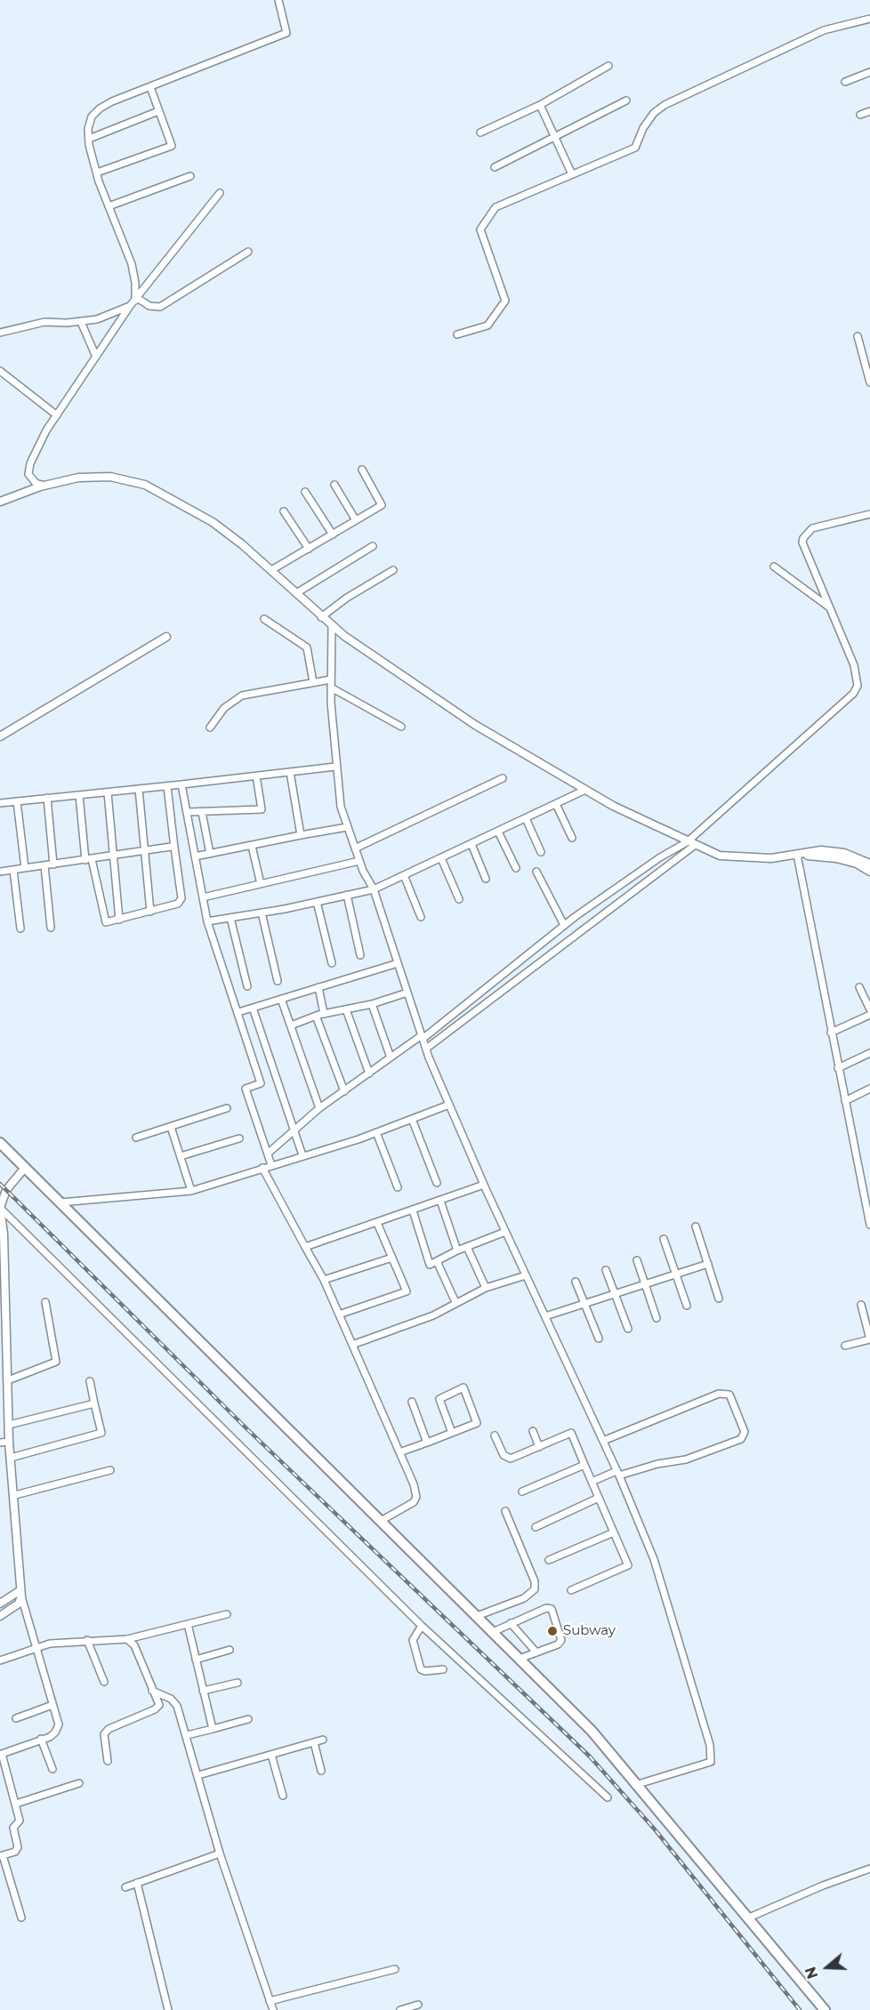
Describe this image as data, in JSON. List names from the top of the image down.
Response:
{
  "places": ["Subway"],
  "north": "left"
}
